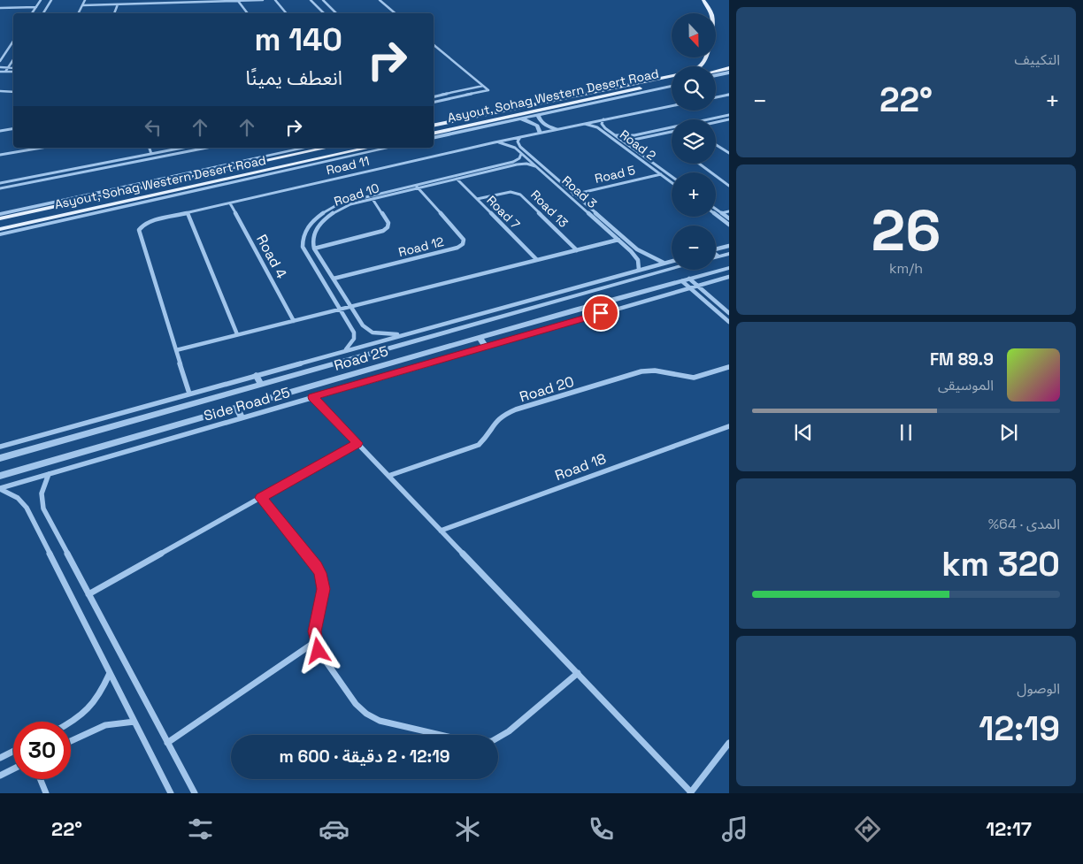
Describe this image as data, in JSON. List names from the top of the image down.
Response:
{
  "streets": {
    "main road": ["Asyout, Sohag Western Desert Road"],
    "street": [
      "Road 2",
      "Road 11",
      "Road 5",
      "Road 3",
      "Road 10",
      "Road 13",
      "Road 7",
      "Road 12",
      "Road 4",
      "Road 25",
      "Road 20",
      "Side Road 25",
      "Road 18"
    ]
  },
  "crossings": [
    ["Road 2", "Road 11"],
    ["Road 2", "Road 5"],
    ["Road 11", "Road 3"],
    ["Road 11", "Road 4"],
    ["Road 5", "Road 3"],
    ["Road 3", "Road 10"],
    ["Road 10", "Road 7"],
    ["Road 10", "Road 12"],
    ["Road 13", "Road 7"]
  ],
  "north": "bottom",
  "page": {
    "tile": [
      "التكييف",
      ["26", "km/h"],
      ["المدى · 64%", "320 km"],
      ["الوصول", "12:19"]
    ],
    "map_buttons": ["+", "−"],
    "turn": ["140 m", "انعطف يمينًا"],
    "heat": ["−", "22°", "+"],
    "song": ["89.9 FM", "الموسيقى"],
    "limit": "30",
    "trip": "12:19 · 2 دقيقة · 600 m",
    "tabs": ["12:17", "22°"]
  }
}
